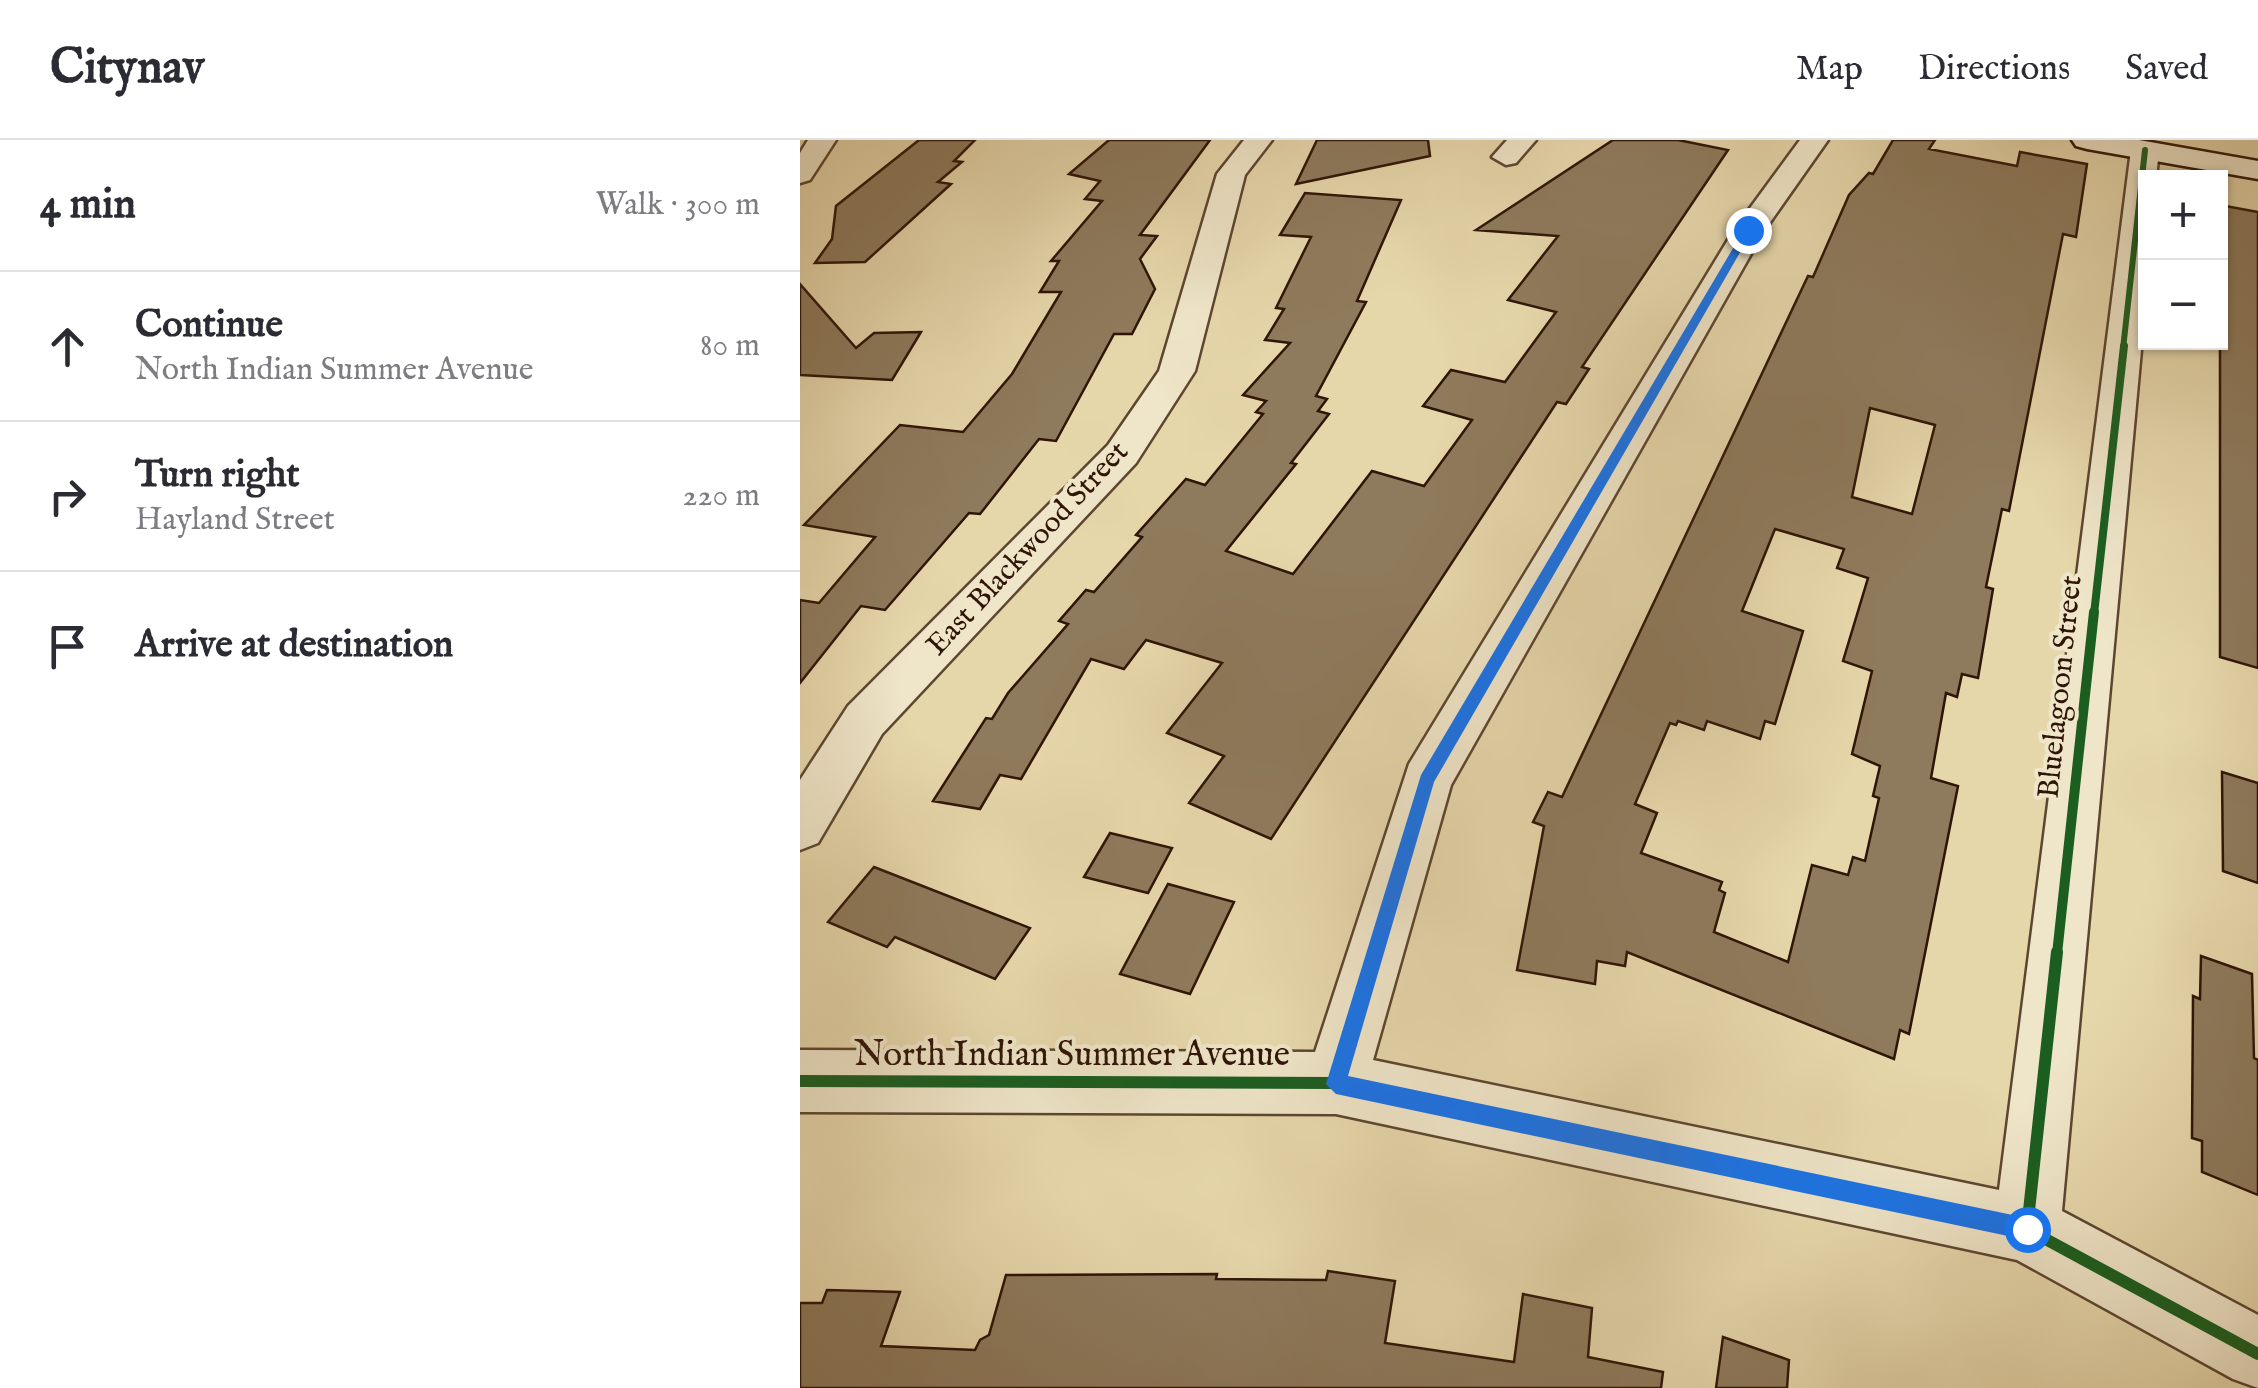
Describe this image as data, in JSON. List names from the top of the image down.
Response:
{
  "streets": {
    "street": ["East Blackwood Street", "Bluelagoon Street", "North Indian Summer Avenue"]
  },
  "crossings": [
    ["Bluelagoon Street", "North Indian Summer Avenue"]
  ],
  "page": {
    "header": "Citynav",
    "nav": ["Map", "Directions", "Saved"],
    "heading": ["4 min", "Walk · 300 m"],
    "map_buttons": ["+", "−"],
    "list": [
      ["Continue", "North Indian Summer Avenue", "80 m"],
      ["Turn right", "Hayland Street", "220 m"],
      "Arrive at destination"
    ]
  }
}
